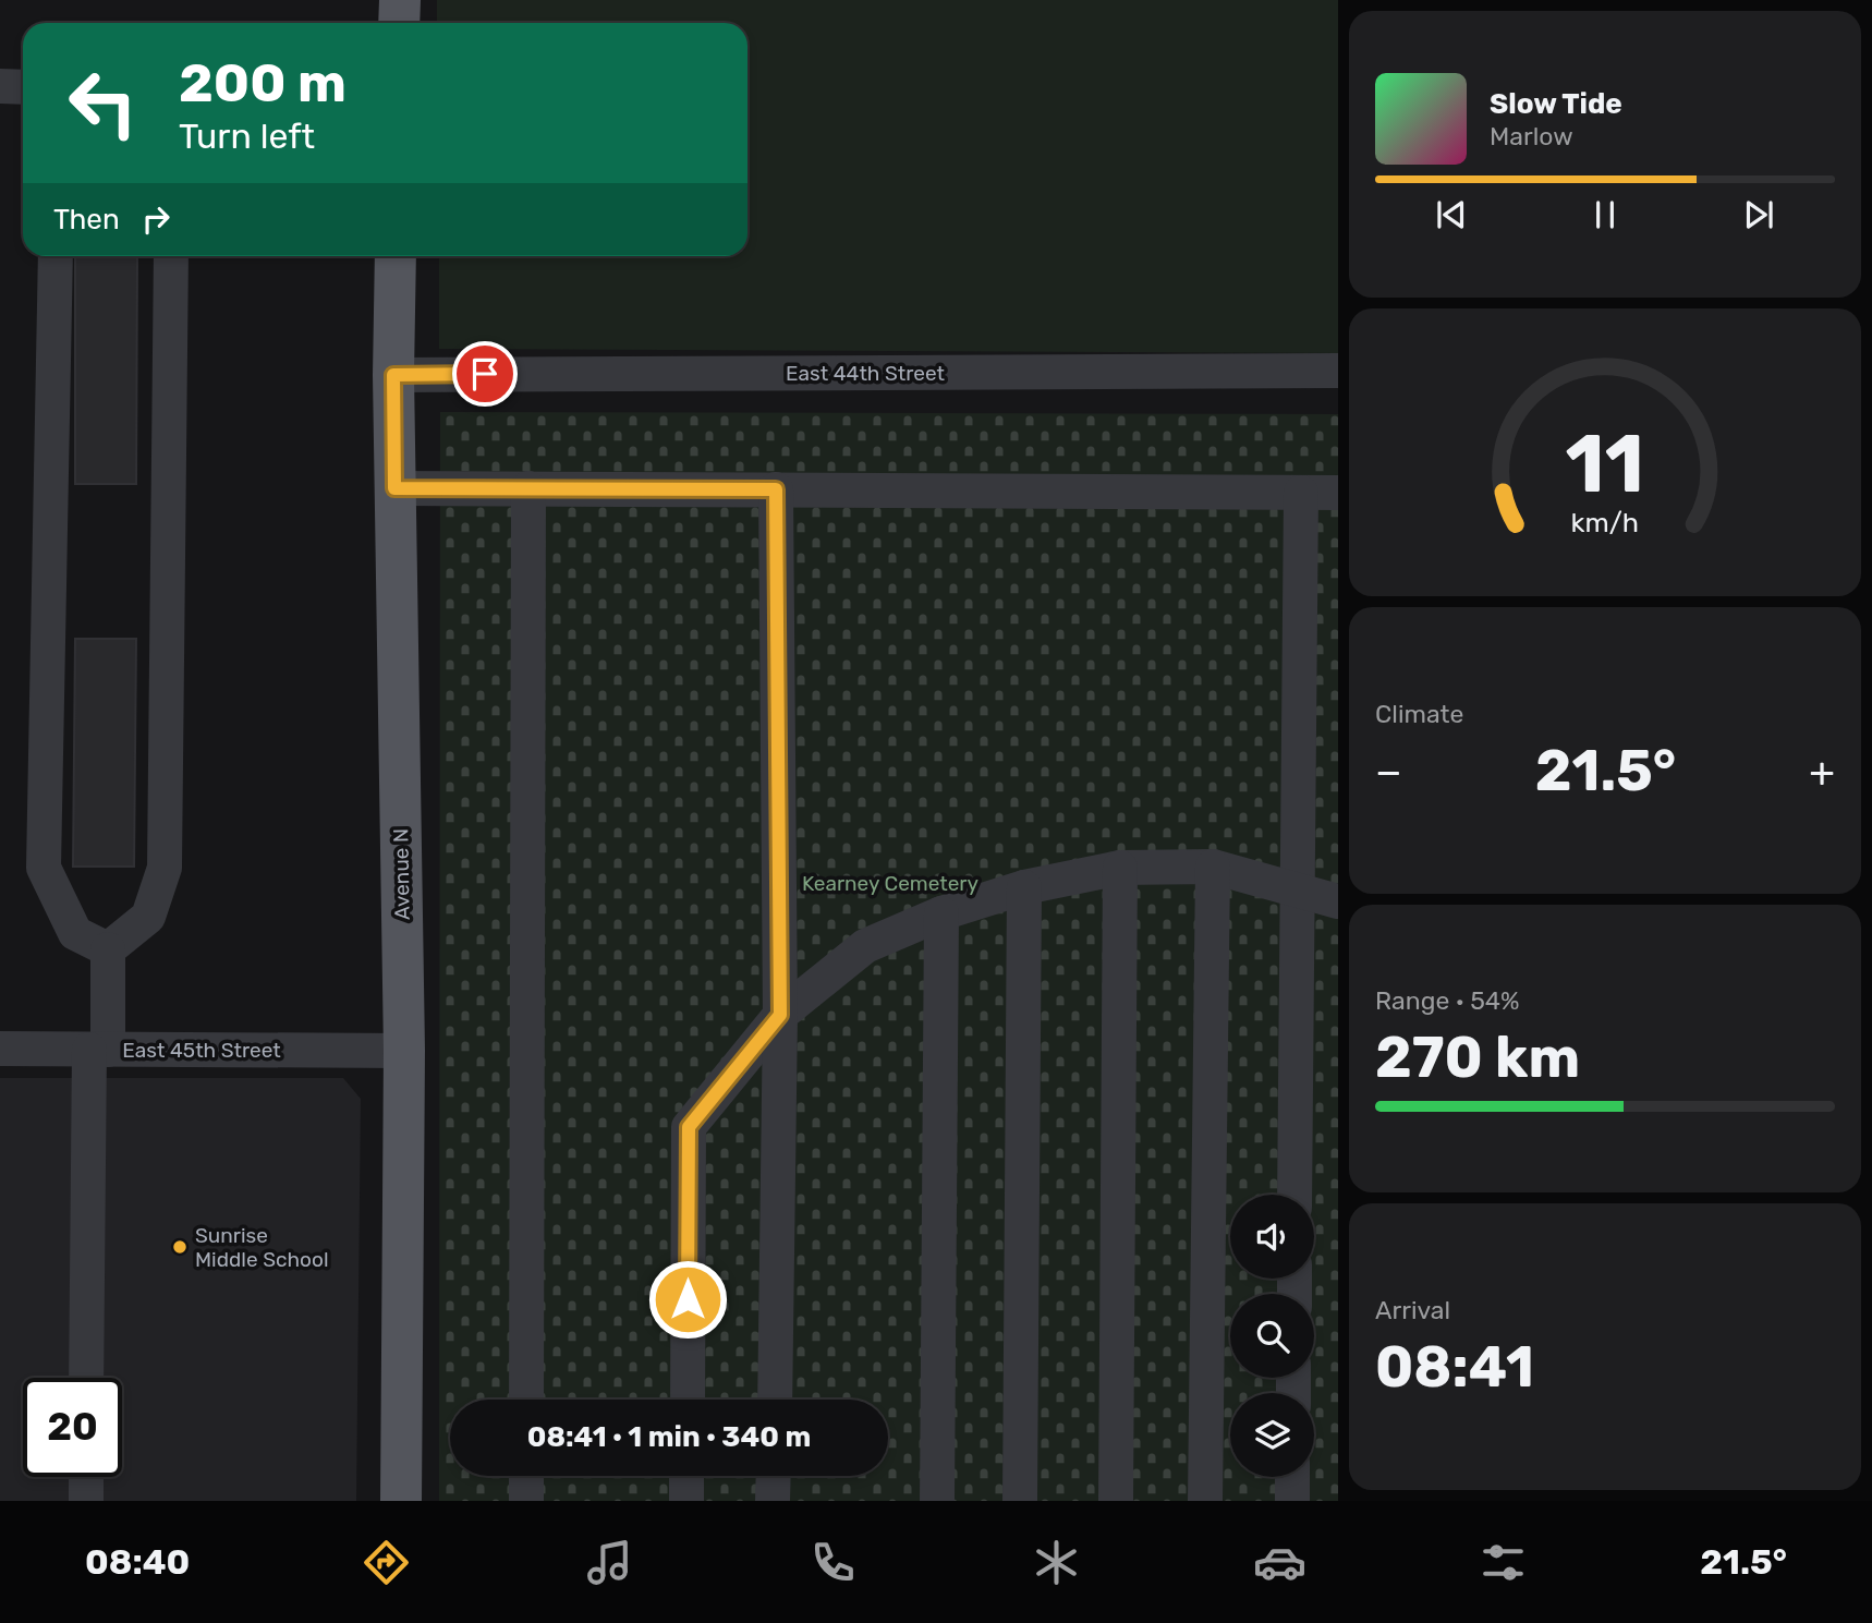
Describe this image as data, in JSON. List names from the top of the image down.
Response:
{
  "streets": {
    "main road": ["Avenue N"],
    "street": ["East 44th Street", "East 45th Street"]
  },
  "crossings": [
    ["East 44th Street", "Avenue N"],
    ["Avenue N", "East 45th Street"]
  ],
  "parks": ["Kearney Cemetery"],
  "places": ["Sunrise Middle School"],
  "page": {
    "turn": ["200 m", "Turn left"],
    "song": ["Slow Tide", "Marlow"],
    "then": "Then",
    "tile": [
      "Climate",
      ["Range · 54%", "270 km"],
      ["Arrival", "08:41"]
    ],
    "heat": ["−", "21.5°", "+"],
    "limit": "20",
    "trip": "08:41 · 1 min · 340 m",
    "tabs": ["08:40", "21.5°"],
    "gauge": ["11", "km/h"]
  }
}
